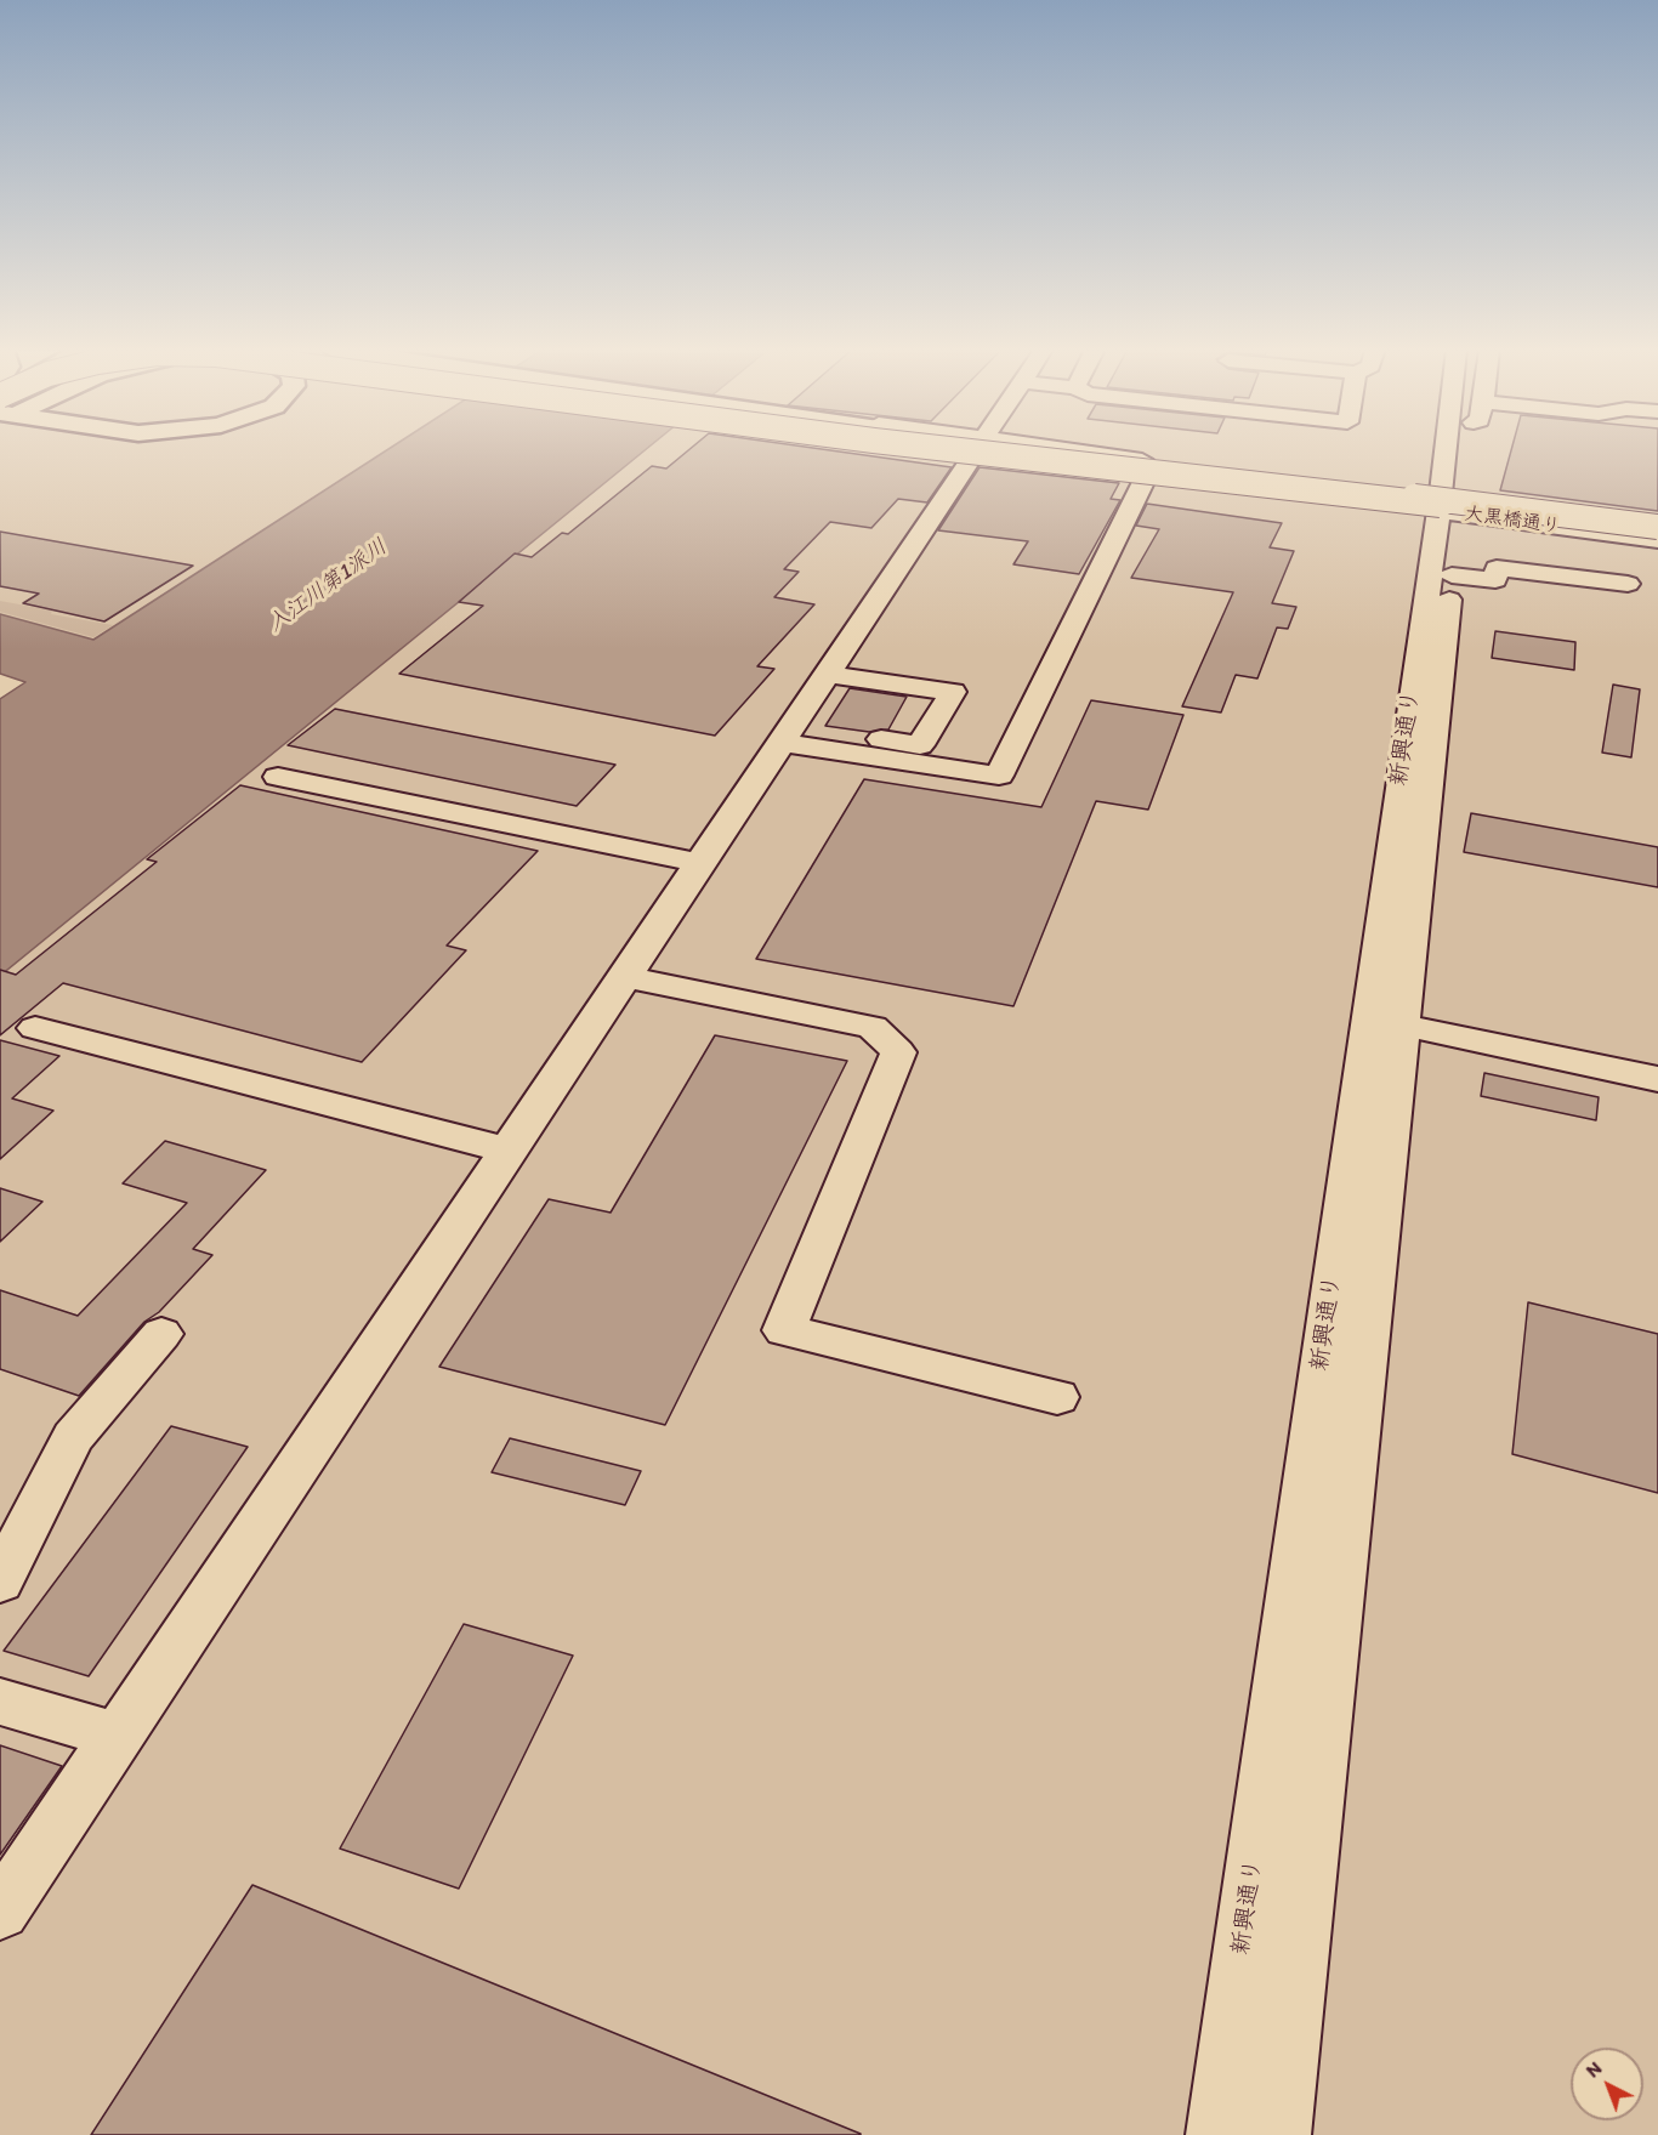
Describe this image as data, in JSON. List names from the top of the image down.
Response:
{
  "streets": {
    "street": ["大黒橋通り", "新興通り"]
  },
  "crossings": [
    ["大黒橋通り", "新興通り"]
  ],
  "water": ["入江川第1派川"],
  "north": "top left"
}
